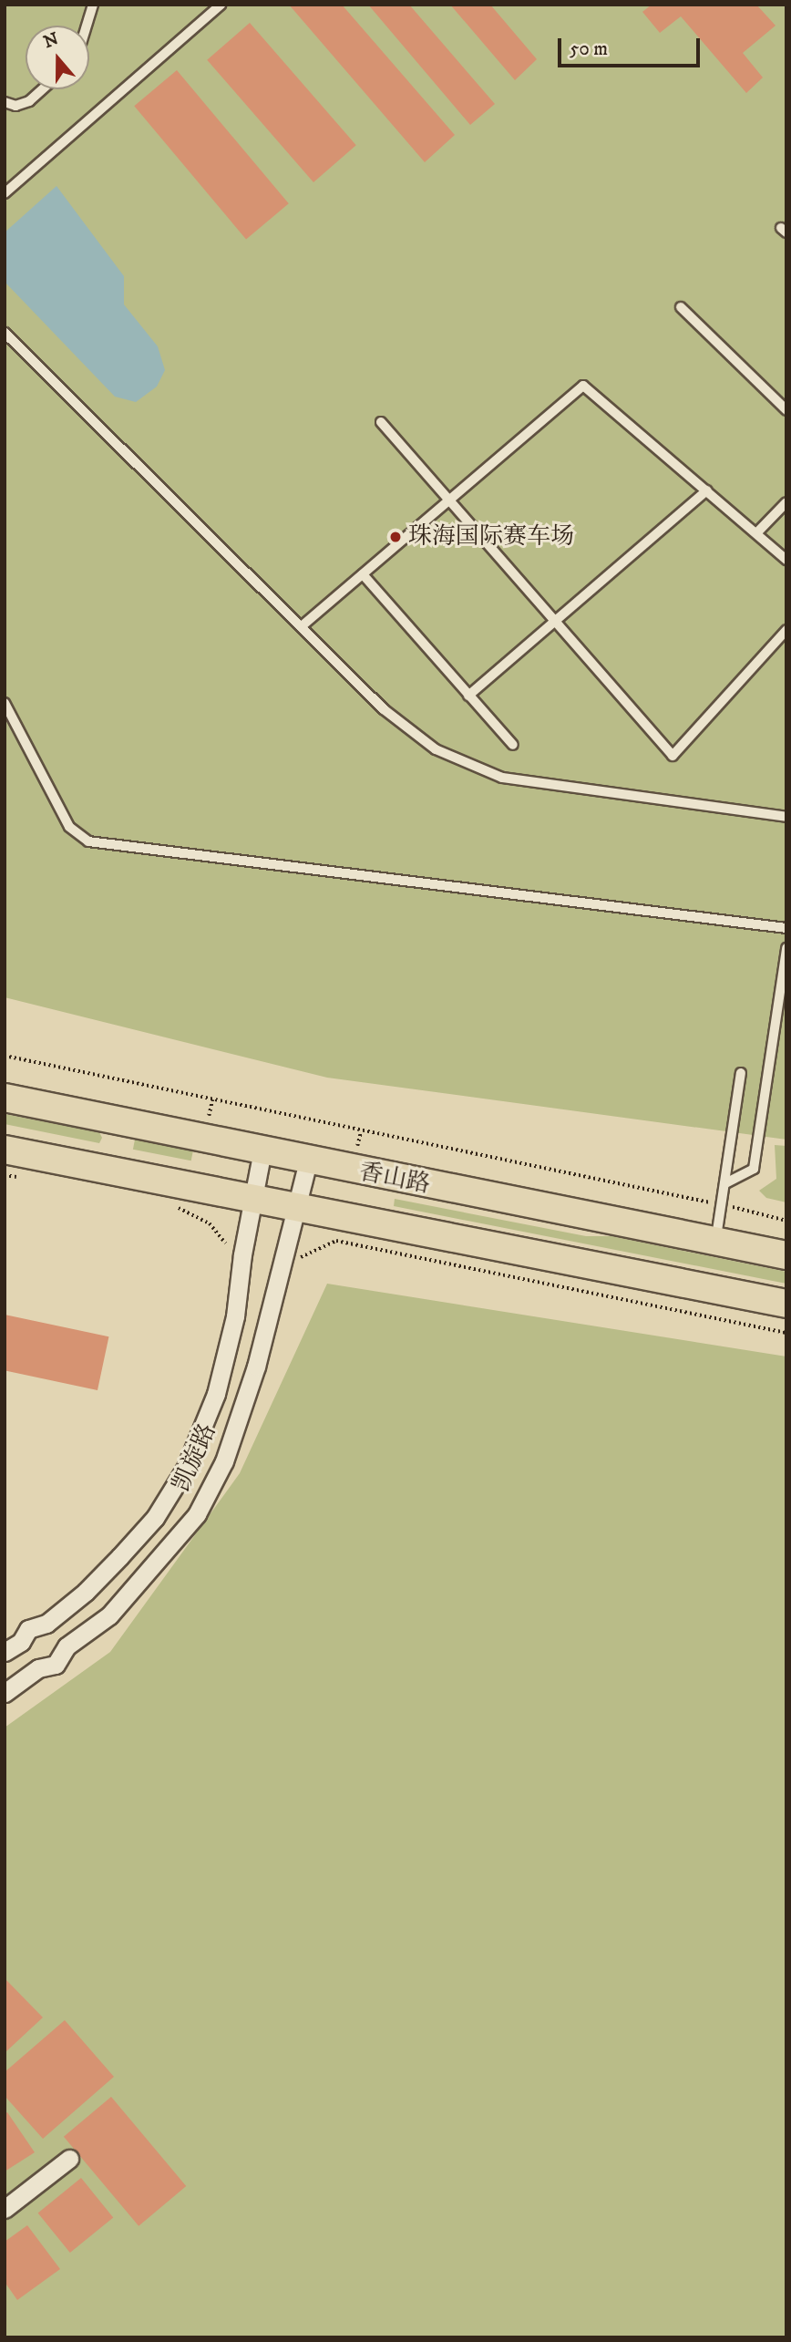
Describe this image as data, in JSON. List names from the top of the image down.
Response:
{
  "streets": {
    "main road": ["香山路"],
    "street": ["凯旋路"]
  },
  "crossings": [
    ["香山路", "凯旋路"]
  ],
  "places": ["珠海国际赛车场"],
  "scale_bar": "50 m",
  "north": "top"
}
